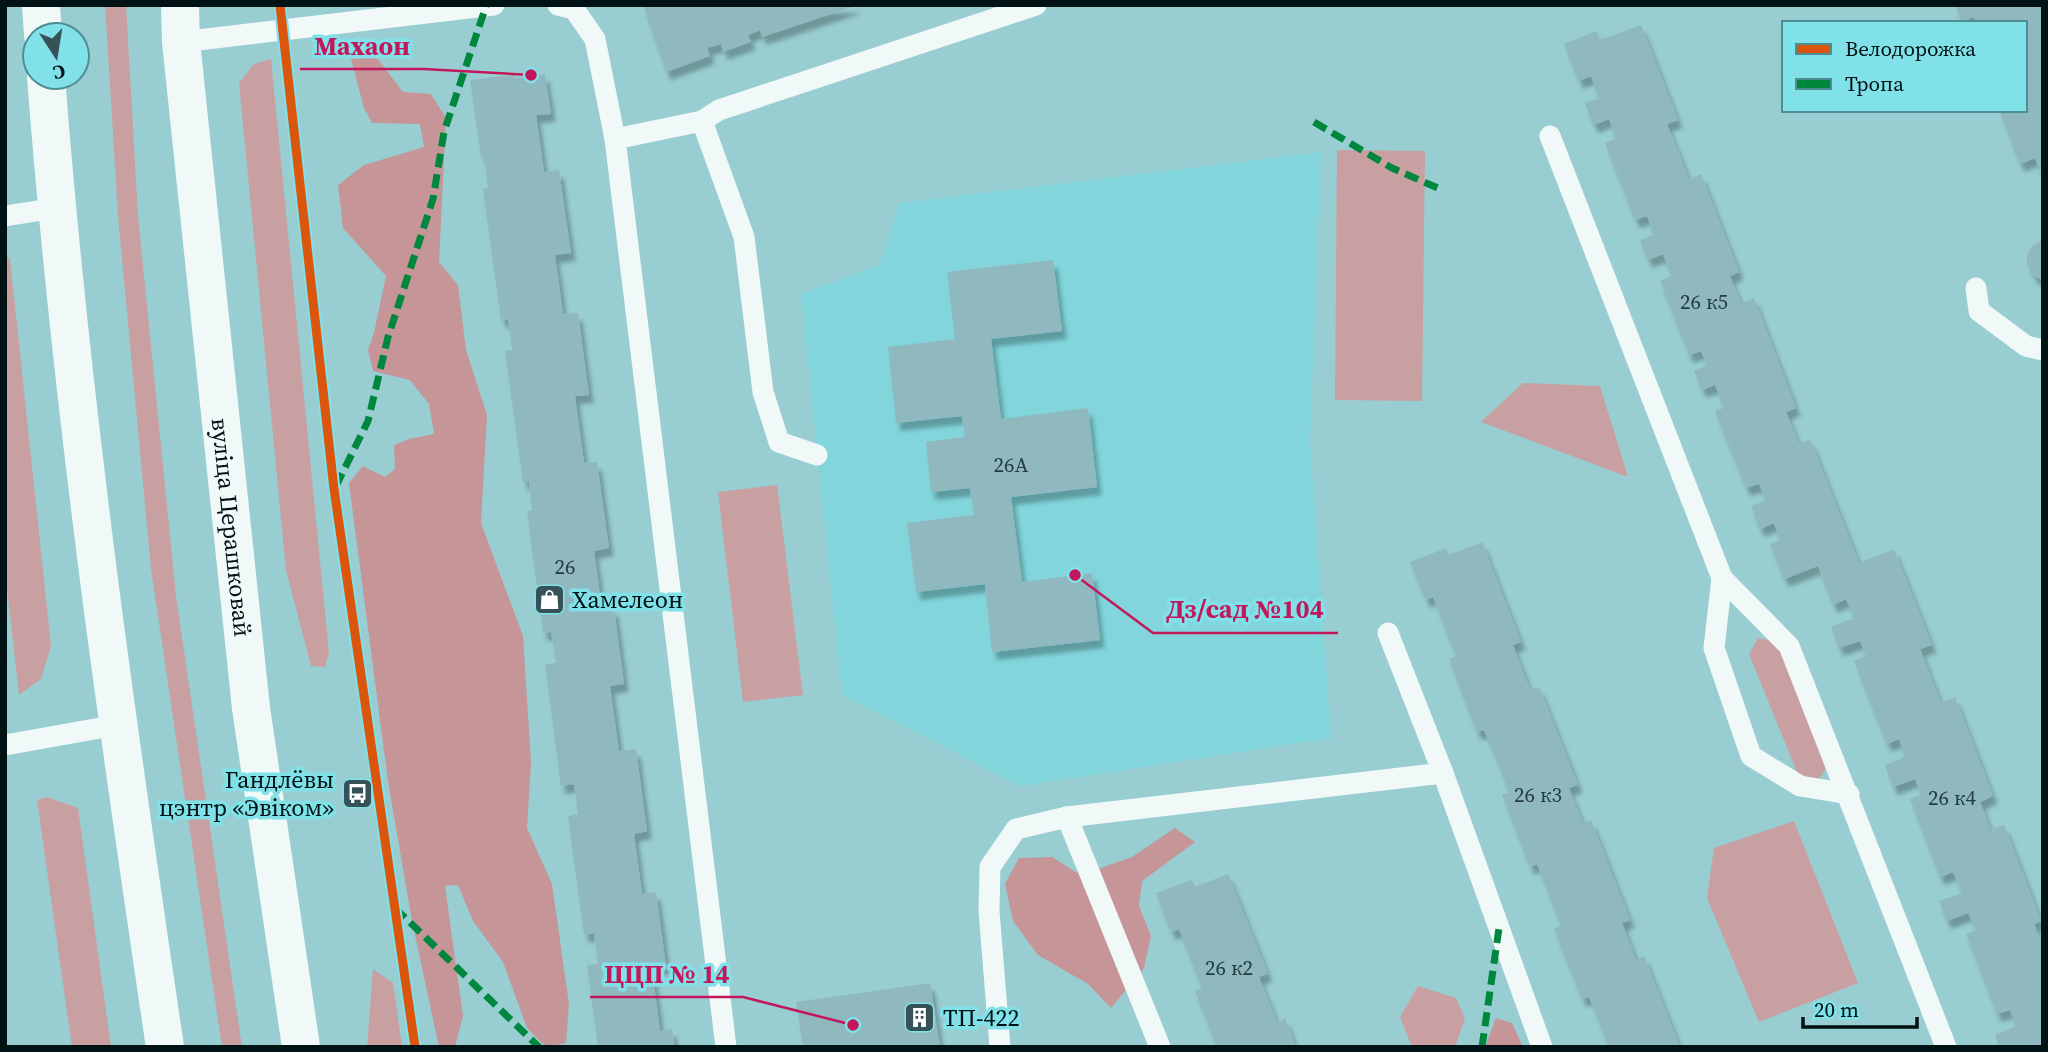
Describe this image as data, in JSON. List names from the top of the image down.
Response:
{
  "streets": {
    "main road": ["вуліца Церашковай"]
  },
  "places": {
    "other": ["Махаон", "Дз/сад №104", "ЦЦП № 14"],
    "shop": ["Хамелеон"],
    "bus stop": ["Гандлёвы цэнтр «Эвіком»"],
    "building": ["ТП-422"]
  },
  "house_numbers": [
    "26 к5",
    "26А",
    "26",
    "26 к3",
    "26 к4",
    "26 к2"
  ],
  "legend": ["Велодорожка", "Тропа"],
  "scale_bar": "20 m",
  "north": "bottom"
}
